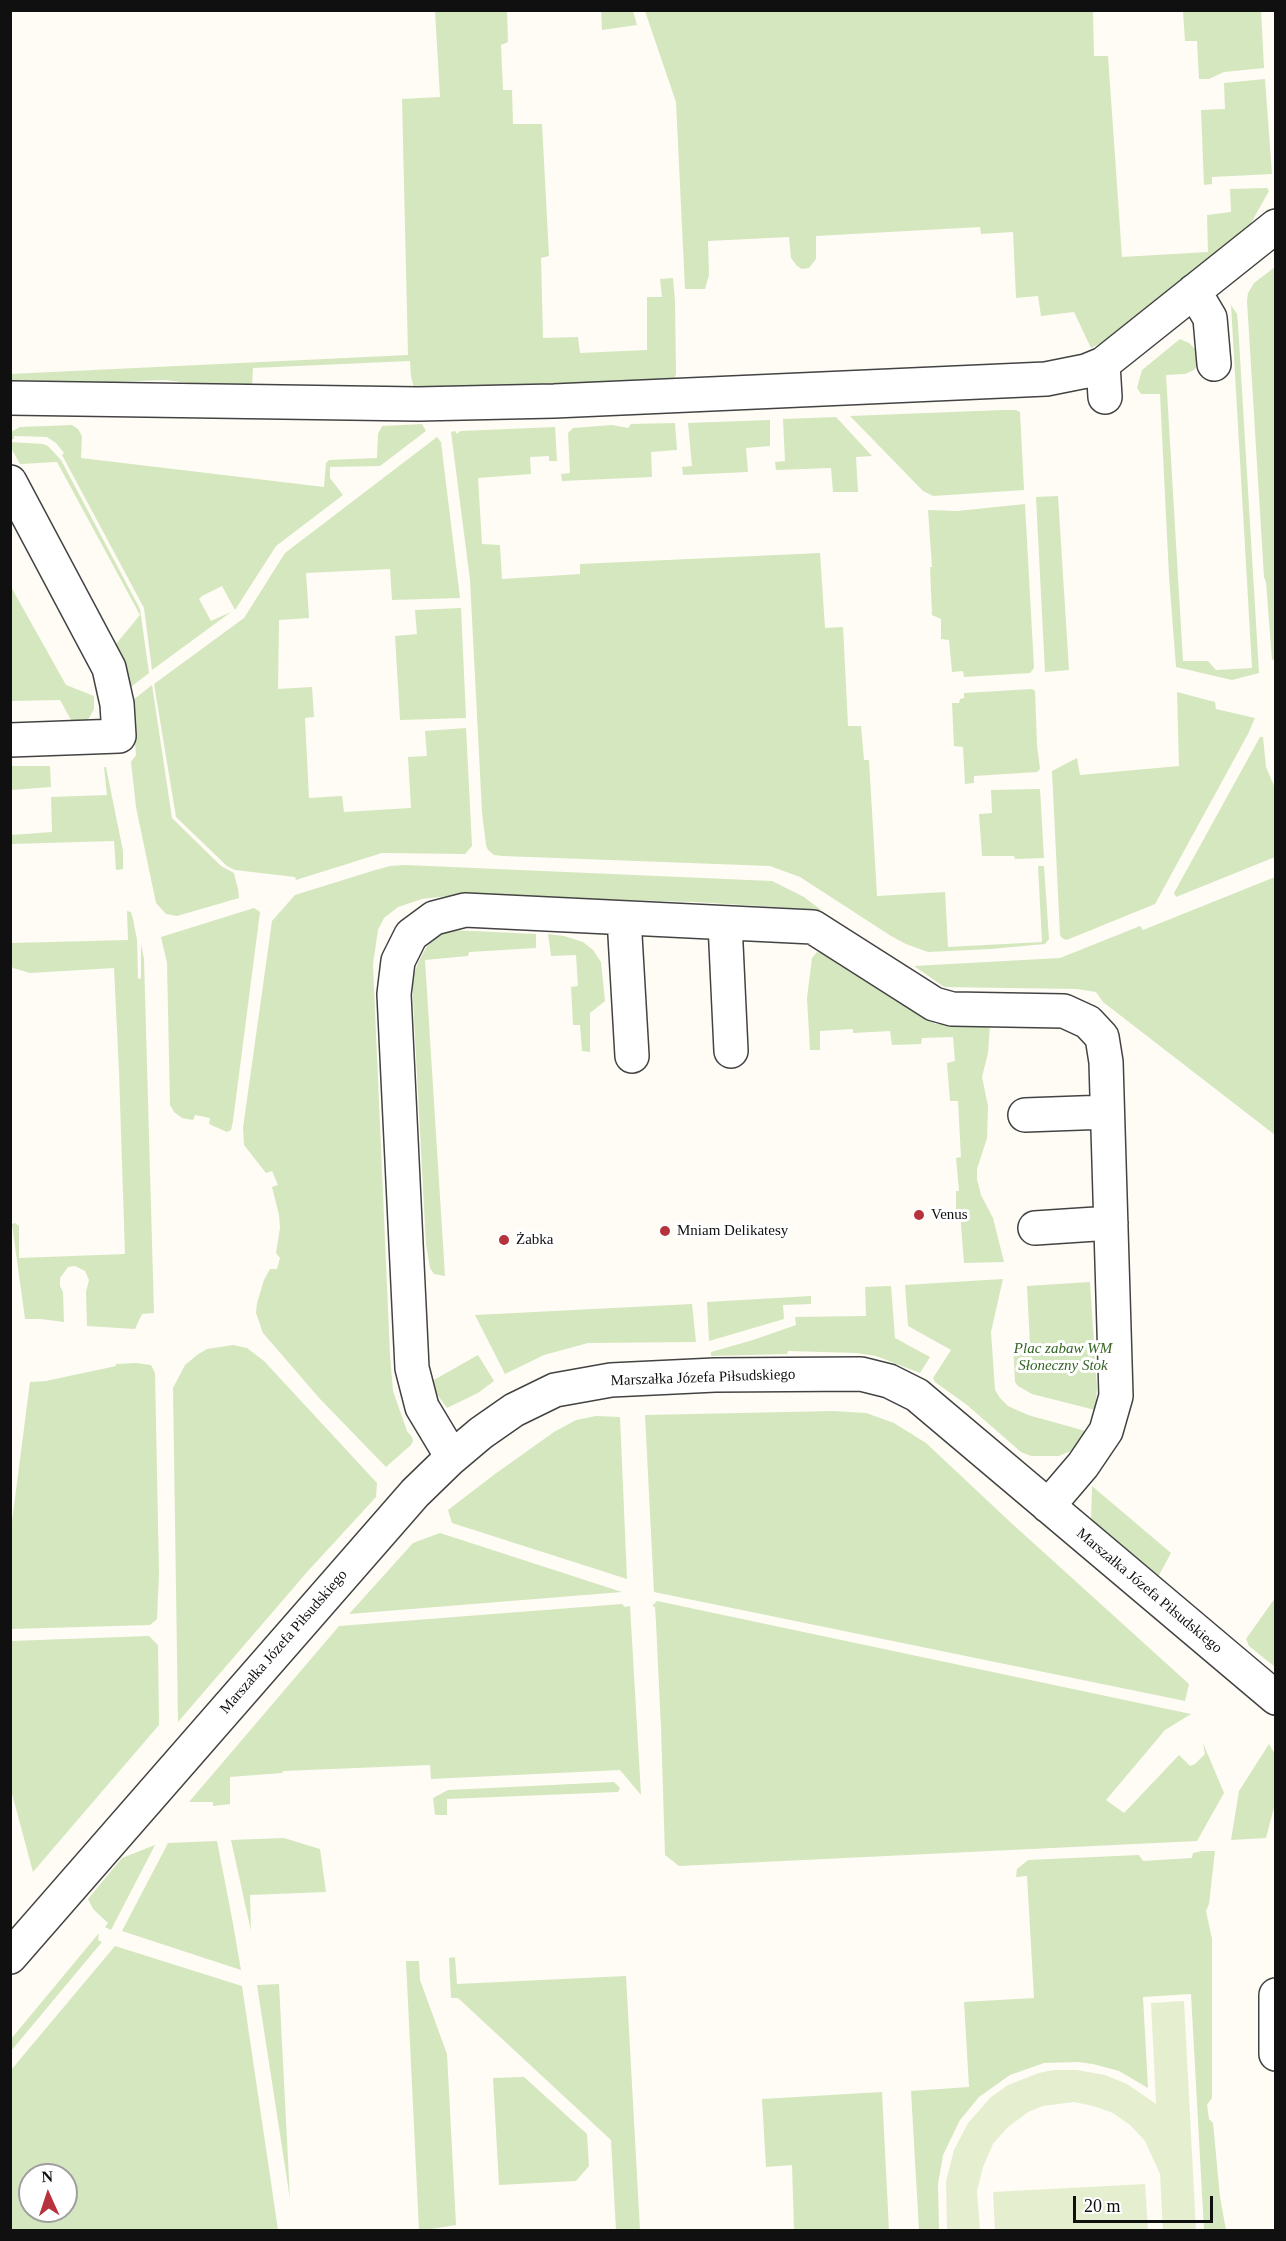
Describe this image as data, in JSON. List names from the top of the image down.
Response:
{
  "streets": {
    "street": ["Marszałka Józefa Piłsudskiego"]
  },
  "parks": ["Plac zabaw WM Słoneczny Stok"],
  "places": ["Venus", "Mniam Delikatesy", "Żabka"],
  "scale_bar": "20 m",
  "north": "top"
}
